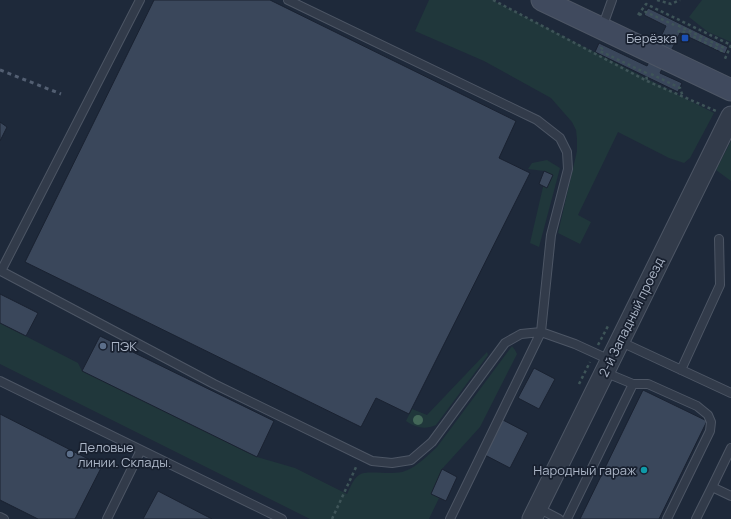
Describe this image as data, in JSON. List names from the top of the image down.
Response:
{
  "streets": {
    "street": ["2-й Западный проезд"]
  },
  "places": {
    "transit": ["Берёзка"],
    "other": ["ПЭК", "Деловые линии. Склады.", "Народный гараж"]
  }
}
